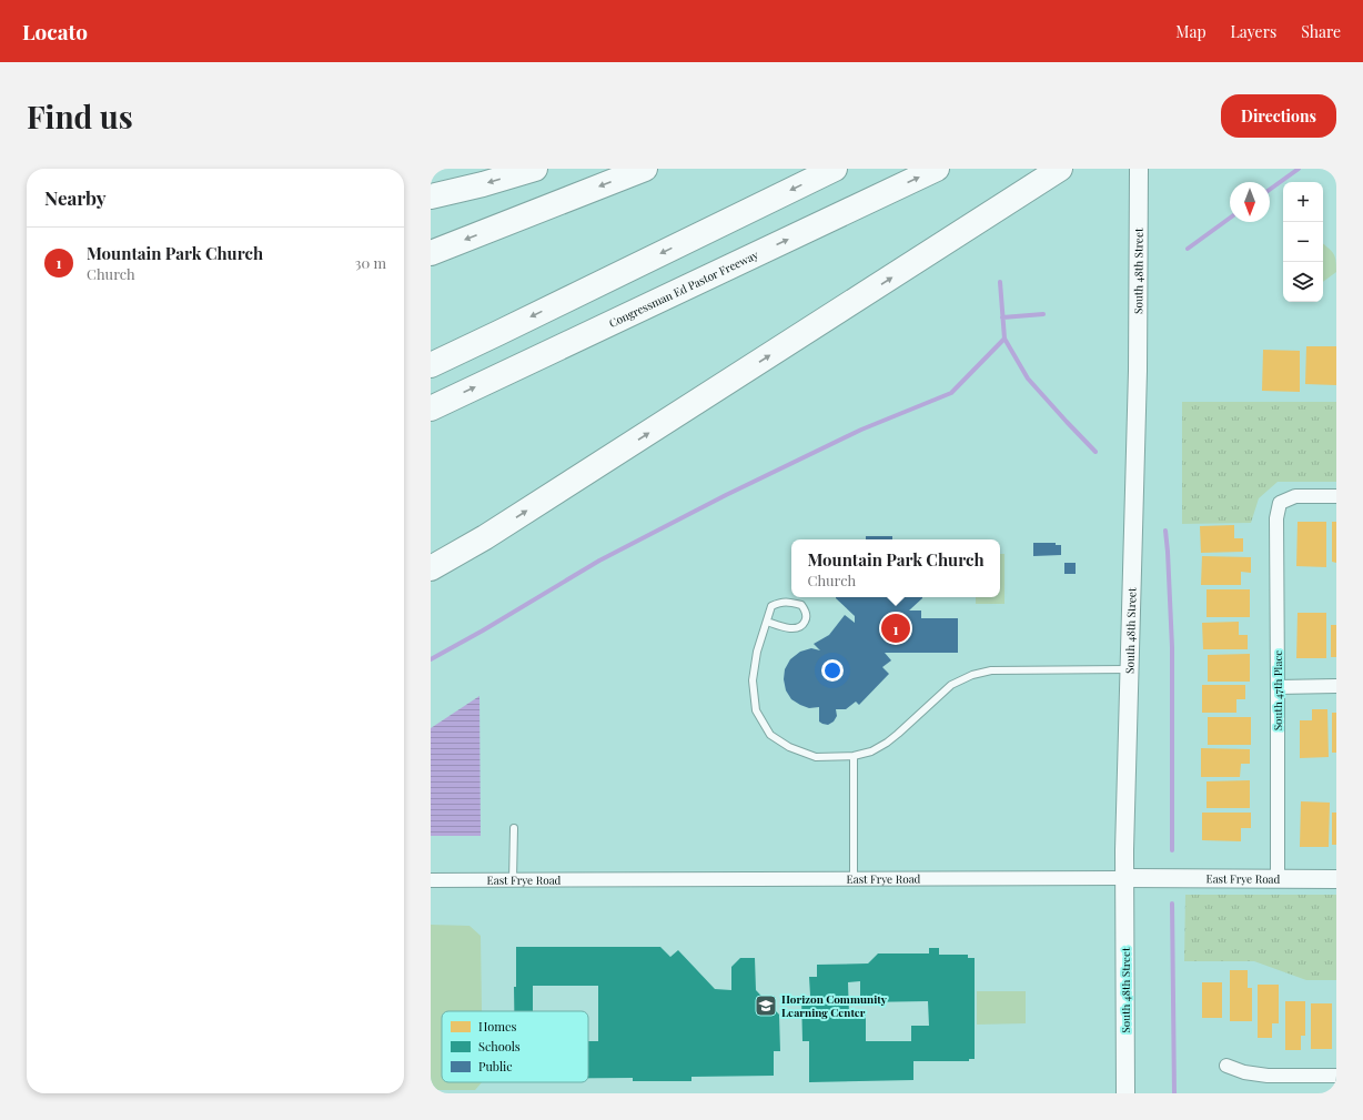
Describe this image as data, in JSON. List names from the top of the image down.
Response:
{
  "streets": {
    "highway": ["Congressman Ed Pastor Freeway"],
    "street": ["South 48th Street", "South 47th Place", "East Frye Road"]
  },
  "crossings": [
    ["South 48th Street", "East Frye Road"],
    ["South 47th Place", "East Frye Road"]
  ],
  "places": {
    "school or university": ["Horizon Community Learning Center"]
  },
  "legend": ["Homes", "Schools", "Public"],
  "north": "bottom",
  "page": {
    "header": "Locato",
    "nav": ["Map", "Layers", "Share"],
    "buttons": "Directions",
    "title": "Find us",
    "heading": "Nearby",
    "map_buttons": ["+", "−"],
    "list": [
      {
        "mark": "1",
        "name": "Mountain Park Church",
        "note": "Church",
        "value": "30 m"
      }
    ],
    "popup": ["Mountain Park Church", "Church"],
    "pins": "1"
  }
}
